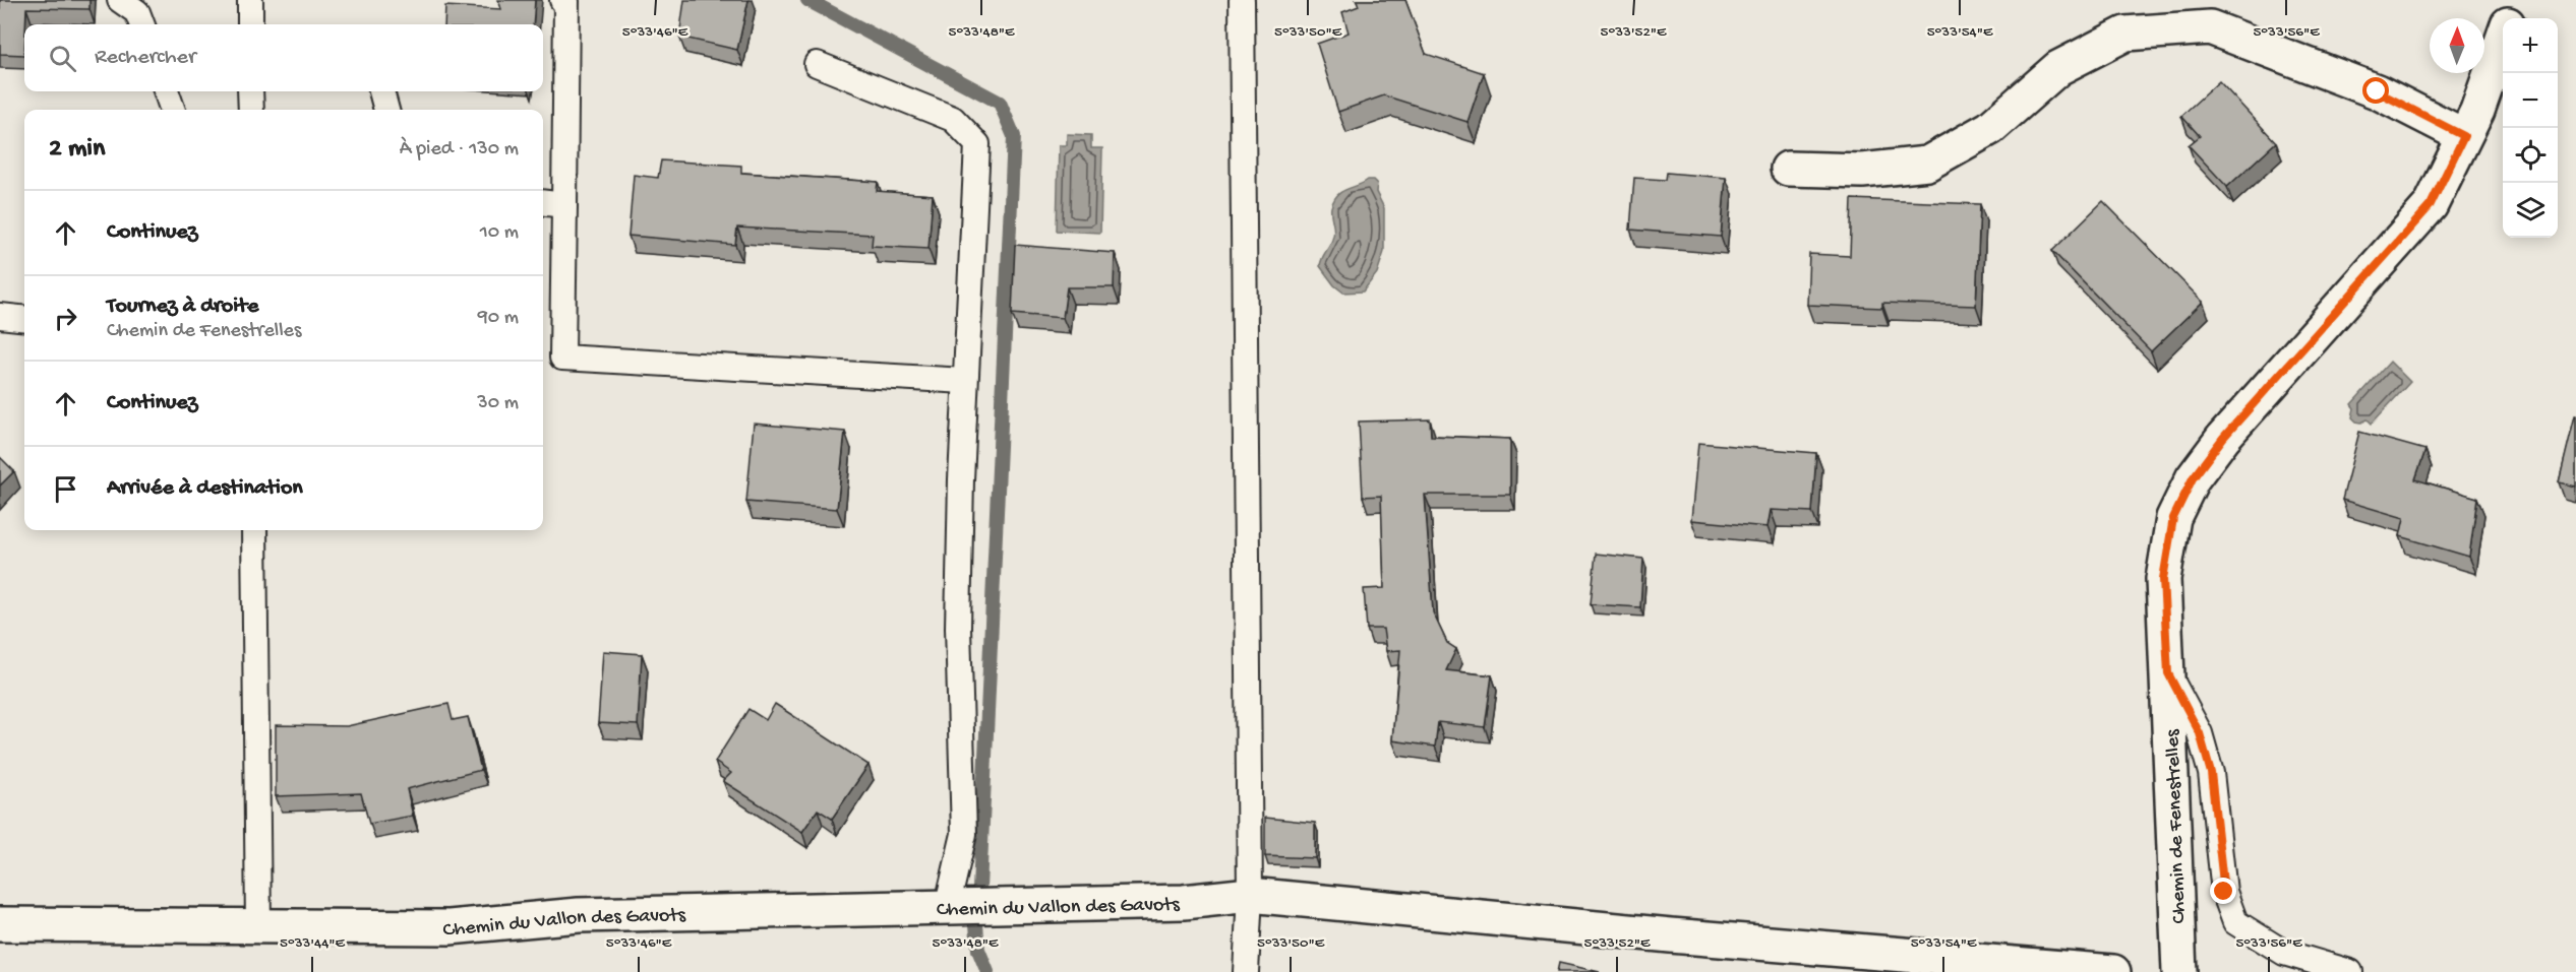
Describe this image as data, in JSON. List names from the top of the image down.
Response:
{
  "streets": {
    "street": ["Chemin de Fenestrelles", "Chemin du Vallon des Gavots"]
  },
  "north": "top",
  "page": {
    "map_buttons": ["+", "−"],
    "search": "Rechercher",
    "heading": ["2 min", "À pied · 130 m"],
    "list": [
      ["Continuez", "10 m"],
      ["Tournez à droite", "Chemin de Fenestrelles", "90 m"],
      ["Continuez", "30 m"],
      "Arrivée à destination"
    ]
  },
  "coordinates": [
    "5°33'46\"E",
    "5°33'48\"E",
    "5°33'50\"E",
    "5°33'52\"E",
    "5°33'54\"E",
    "5°33'56\"E",
    "5°33'44\"E"
  ]
}
